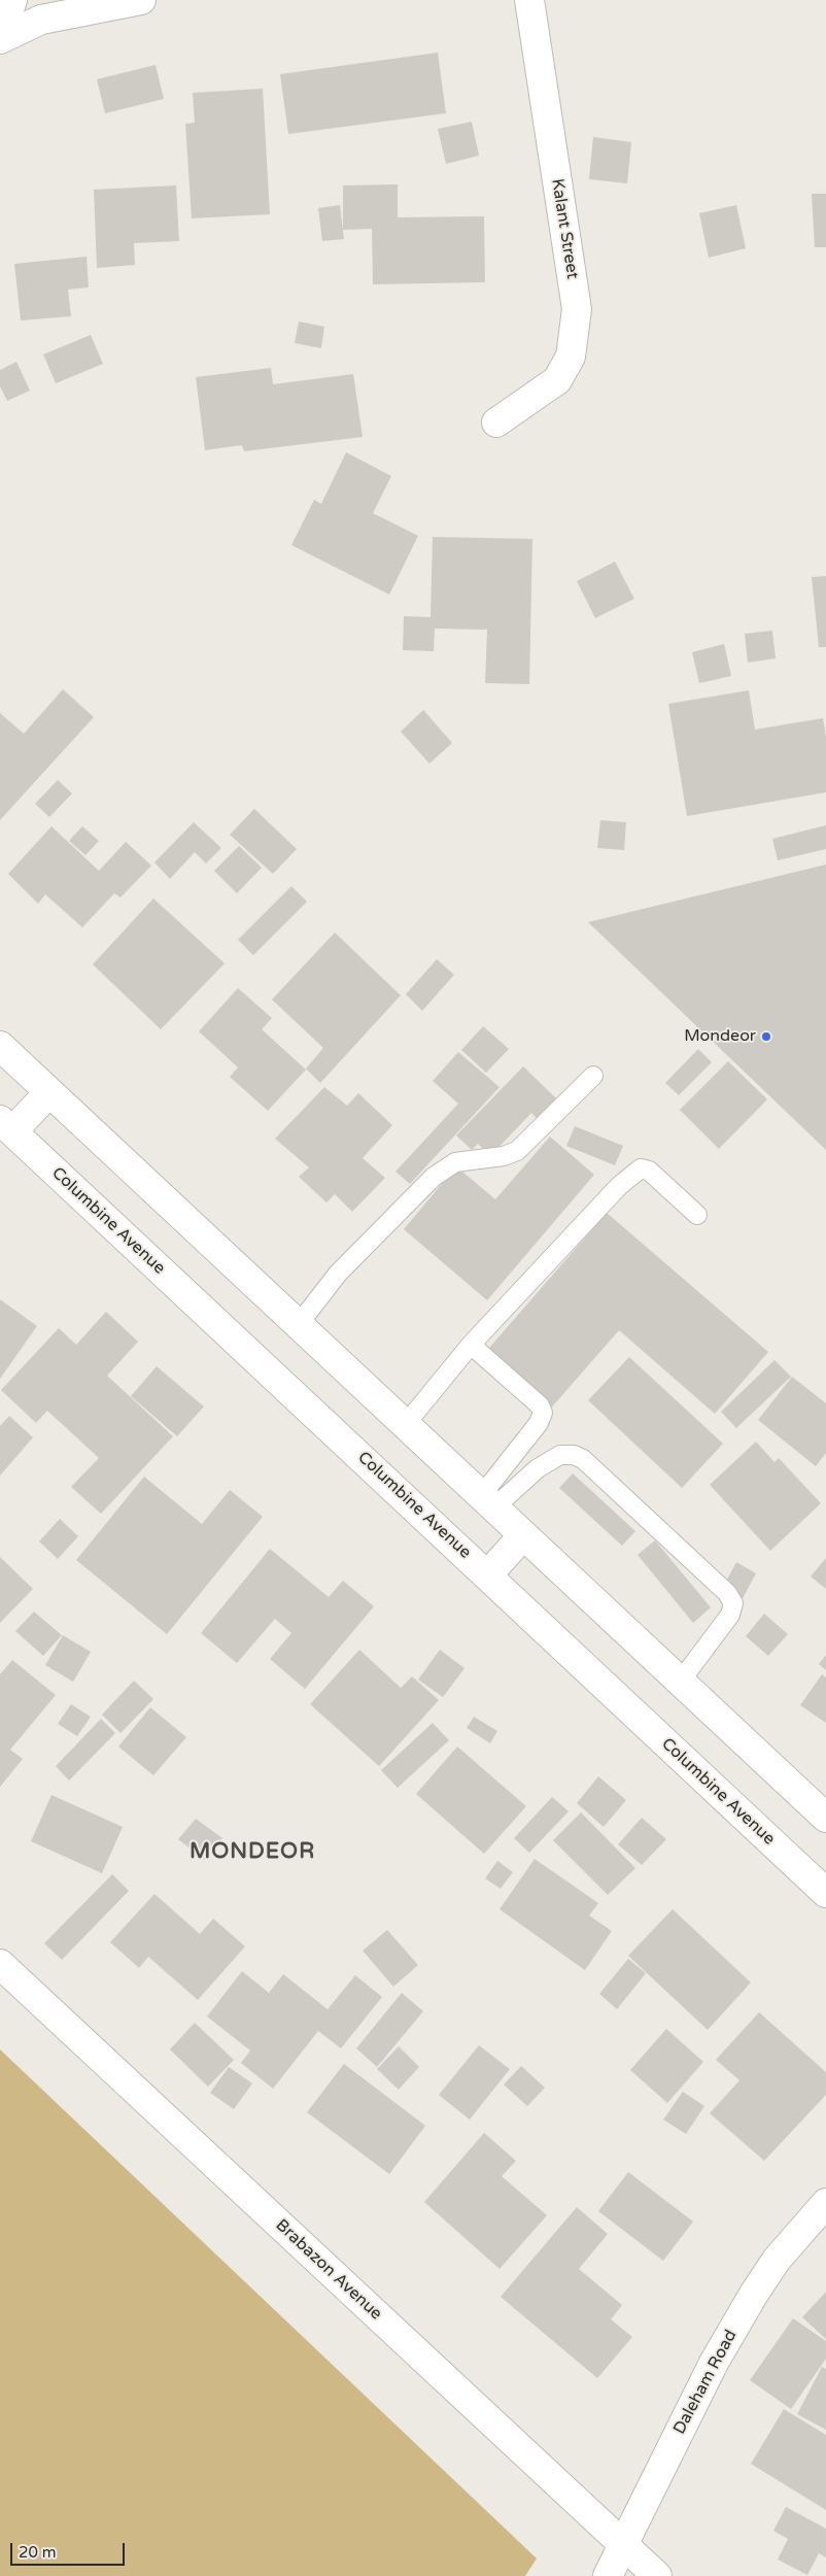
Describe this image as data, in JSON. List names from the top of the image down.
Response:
{
  "streets": {
    "main road": [
      "Kalant Street",
      "Columbine Avenue",
      "Brabazon Avenue",
      "Daleham Road"
    ]
  },
  "crossings": [
    ["Brabazon Avenue", "Daleham Road"]
  ],
  "districts": ["MONDEOR"],
  "places": ["Mondeor"],
  "scale_bar": "20 m"
}
